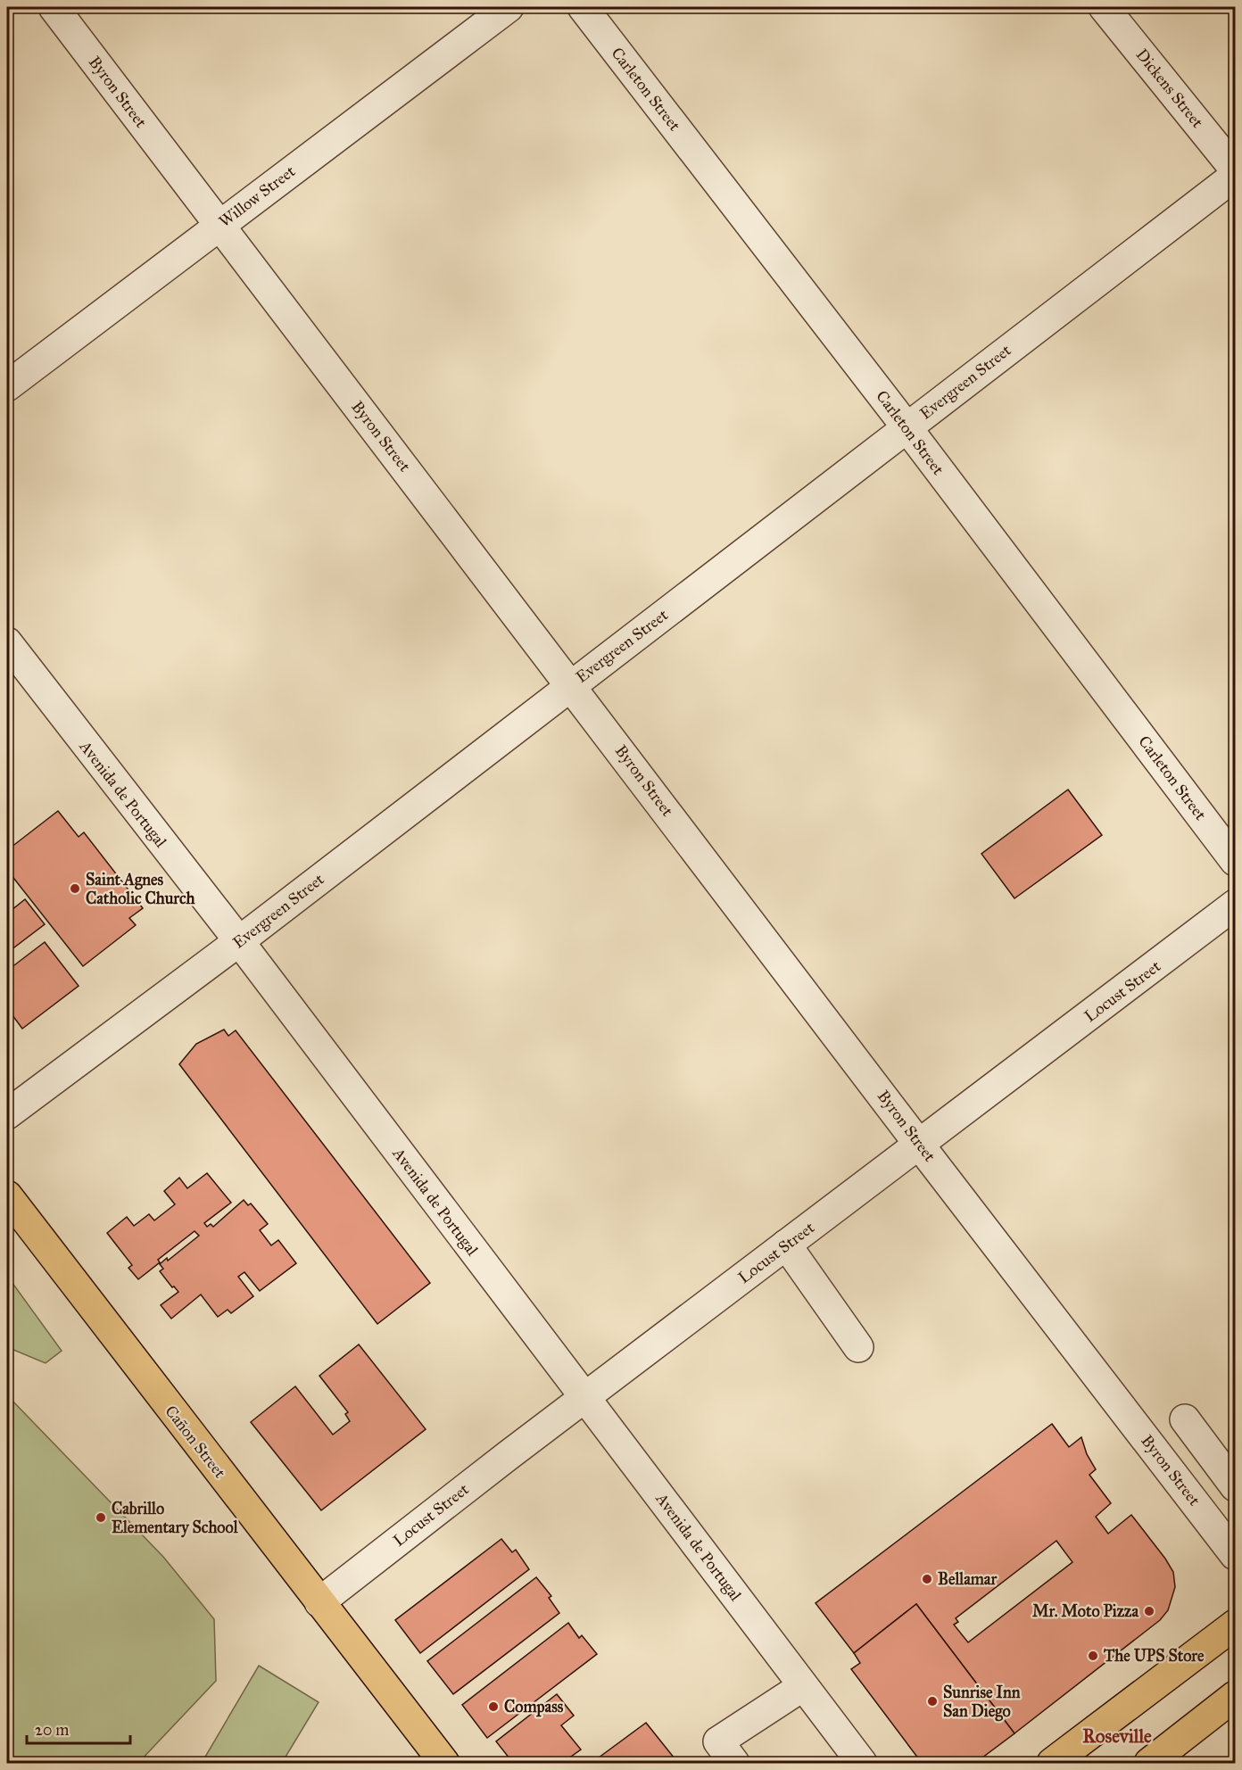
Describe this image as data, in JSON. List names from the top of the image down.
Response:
{
  "streets": {
    "main road": ["Cañon Street"],
    "street": [
      "Dickens Street",
      "Carleton Street",
      "Byron Street",
      "Willow Street",
      "Evergreen Street",
      "Avenida de Portugal",
      "Locust Street"
    ]
  },
  "crossings": [
    ["Carleton Street", "Evergreen Street"],
    ["Byron Street", "Willow Street"],
    ["Byron Street", "Evergreen Street"],
    ["Byron Street", "Locust Street"],
    ["Evergreen Street", "Avenida de Portugal"],
    ["Avenida de Portugal", "Locust Street"],
    ["Locust Street", "Cañon Street"]
  ],
  "districts": ["Roseville"],
  "places": [
    "Saint Agnes Catholic Church",
    "Cabrillo Elementary School",
    "Bellamar",
    "Mr. Moto Pizza",
    "The UPS Store",
    "Sunrise Inn San Diego",
    "Compass"
  ],
  "scale_bar": "20 m"
}
